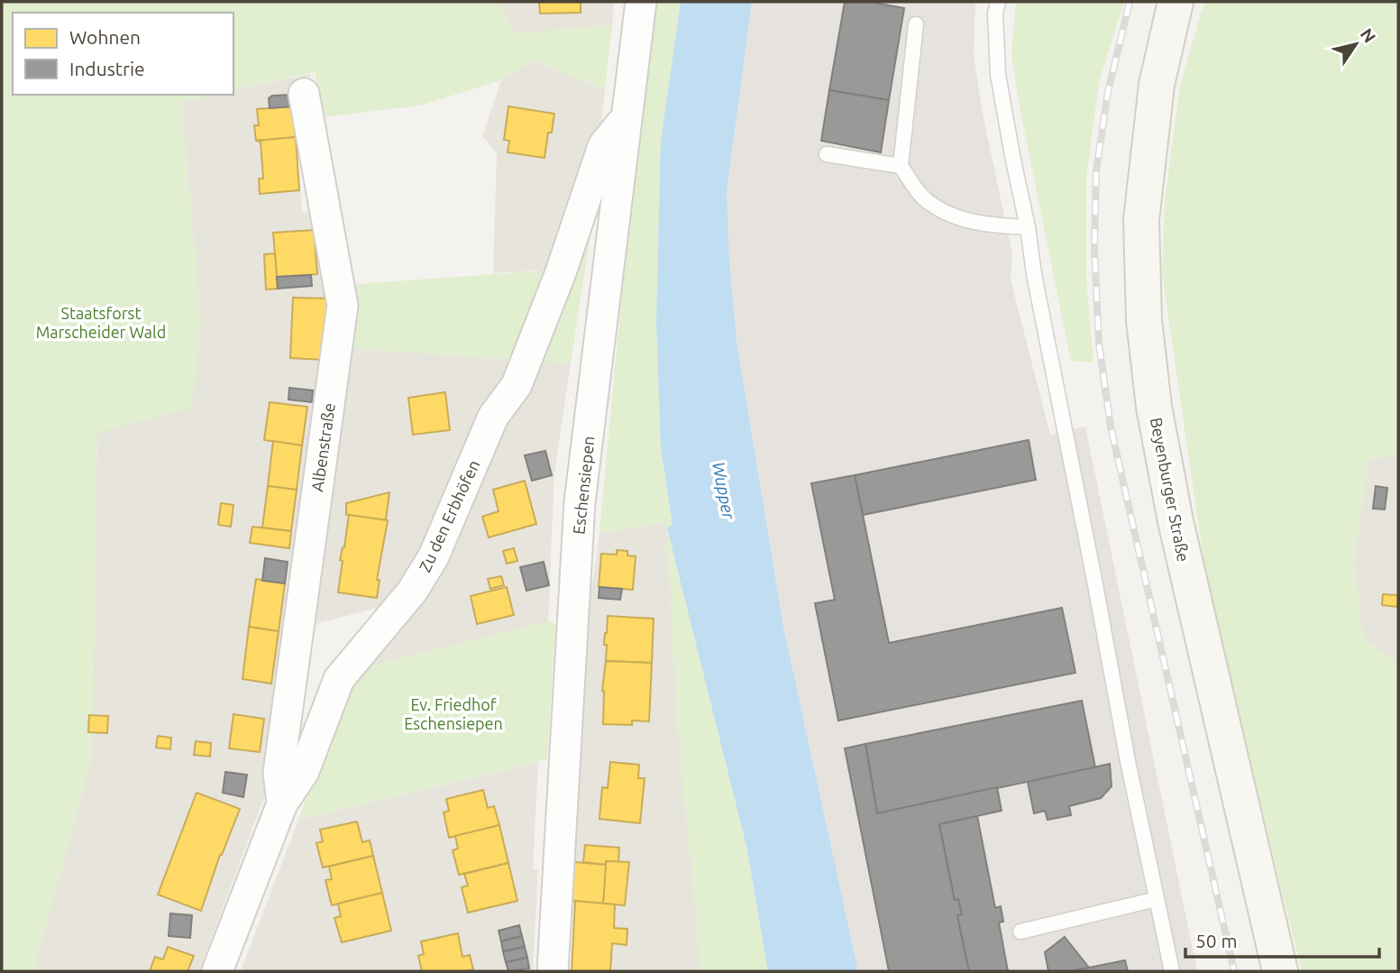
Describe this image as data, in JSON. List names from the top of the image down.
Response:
{
  "streets": {
    "main road": ["Beyenburger Straße"],
    "street": ["Albenstraße", "Eschensiepen", "Zu den Erbhöfen"]
  },
  "crossings": [
    ["Albenstraße", "Zu den Erbhöfen"],
    ["Eschensiepen", "Zu den Erbhöfen"]
  ],
  "water": ["Wupper"],
  "parks": ["Staatsforst Marscheider Wald", "Ev. Friedhof Eschensiepen"],
  "legend": ["Wohnen", "Industrie"],
  "scale_bar": "50 m",
  "north": "top right"
}
